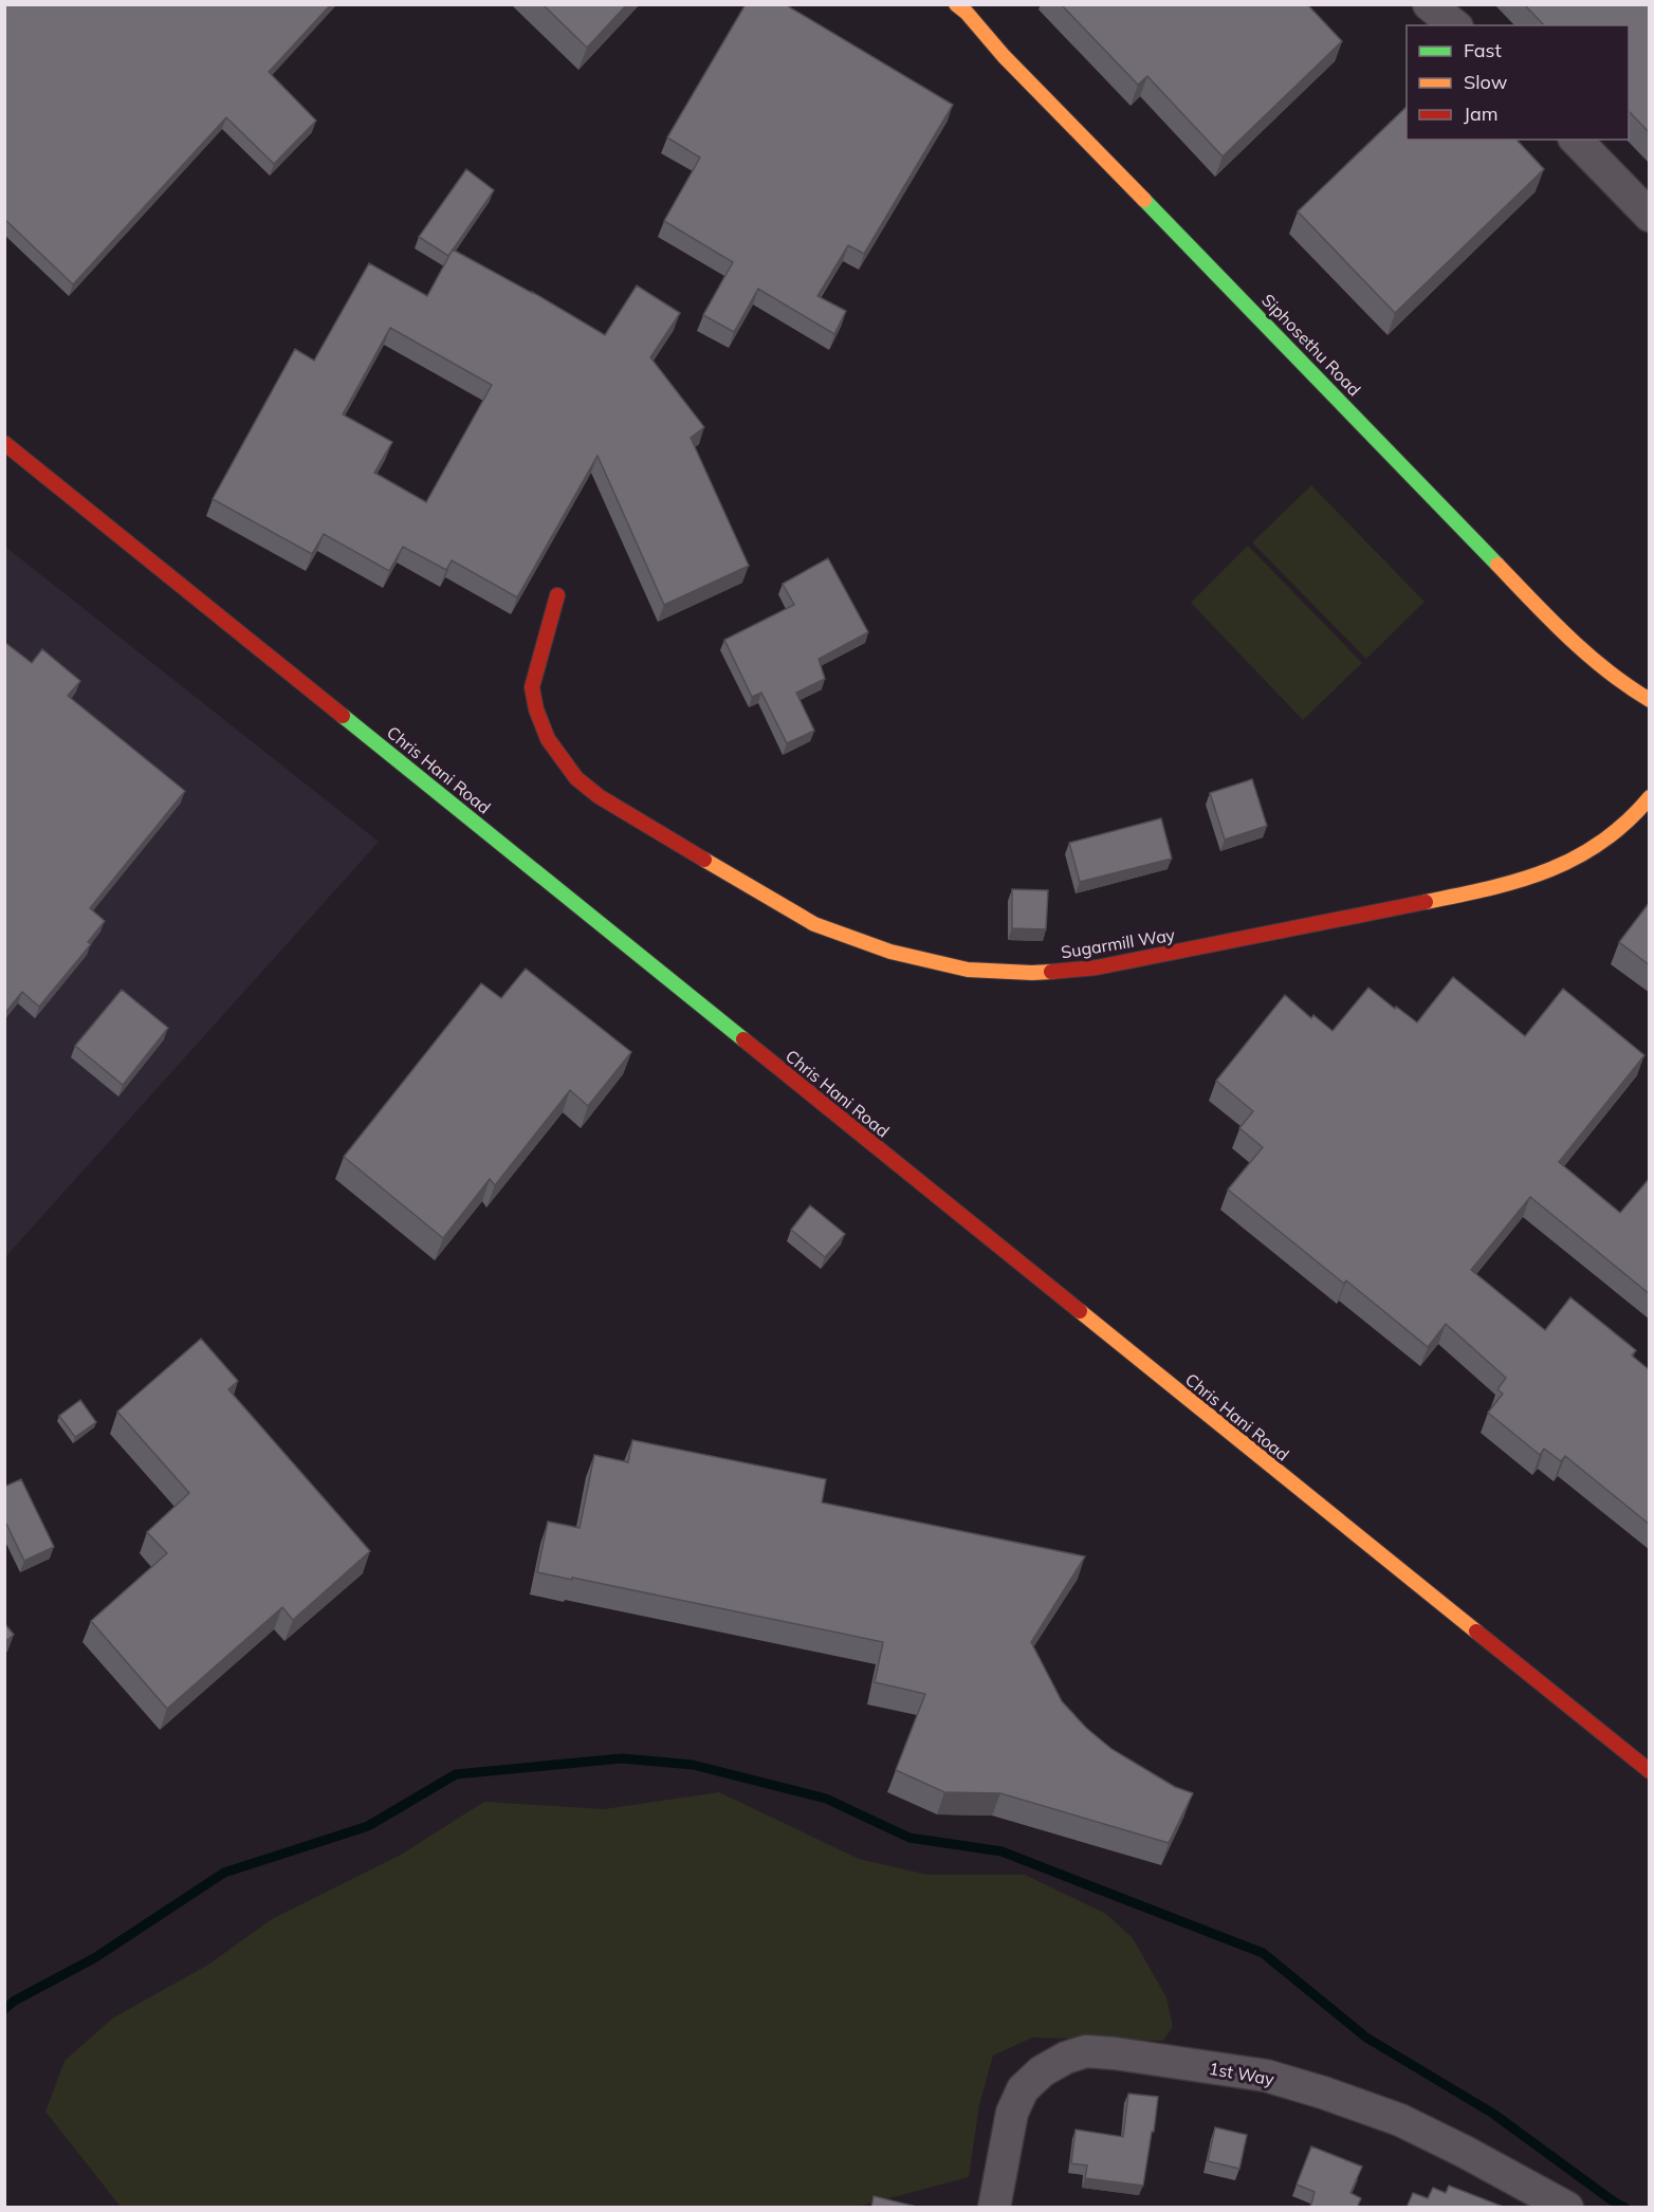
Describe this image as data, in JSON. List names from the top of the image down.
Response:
{
  "streets": {
    "street": [
      "Siphosethu Road",
      "Chris Hani Road",
      "Sugarmill Way",
      "1st Way"
    ]
  },
  "legend": ["Fast", "Slow", "Jam"]
}
